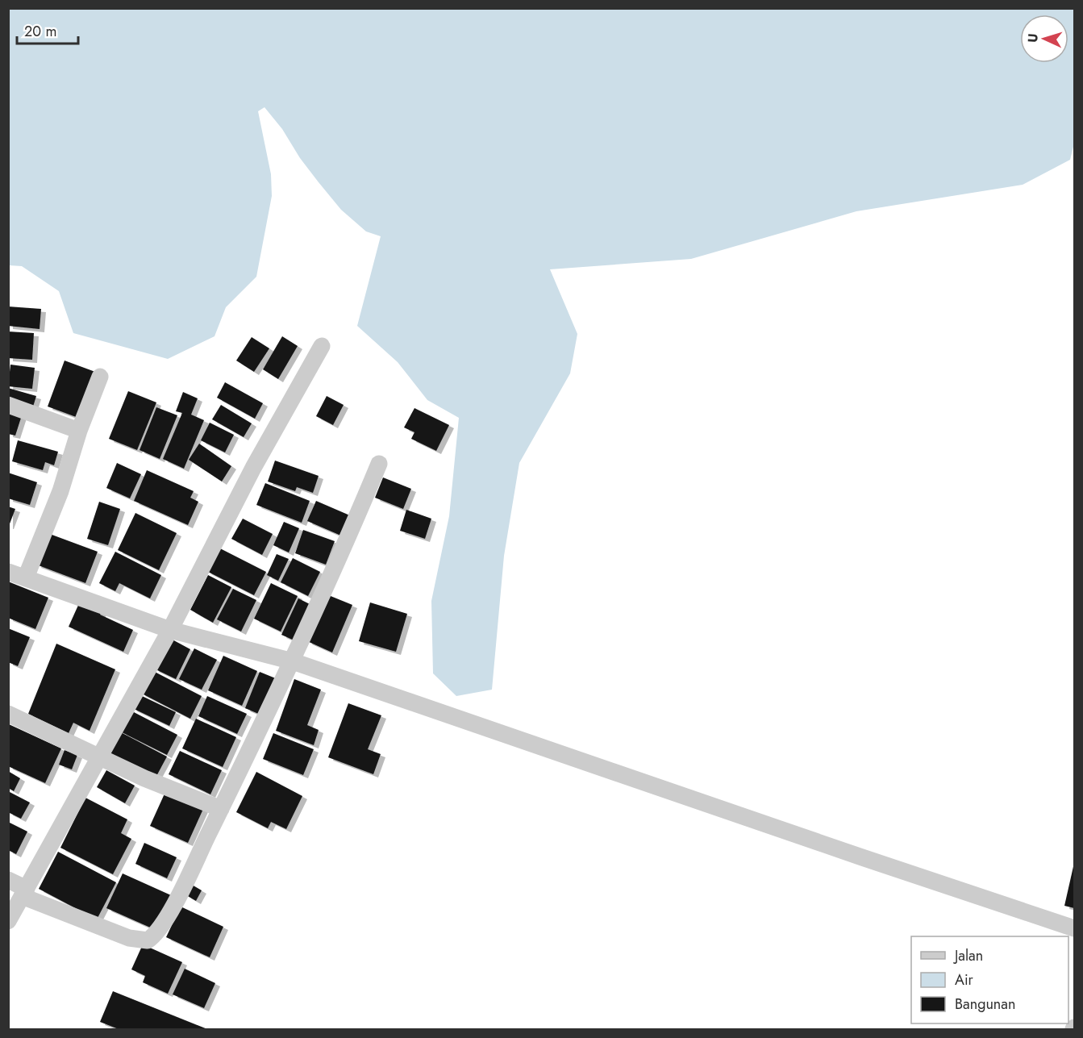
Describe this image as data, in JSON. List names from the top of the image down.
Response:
{
  "legend": ["Jalan", "Air", "Bangunan"],
  "scale_bar": "20 m",
  "north": "left"
}
